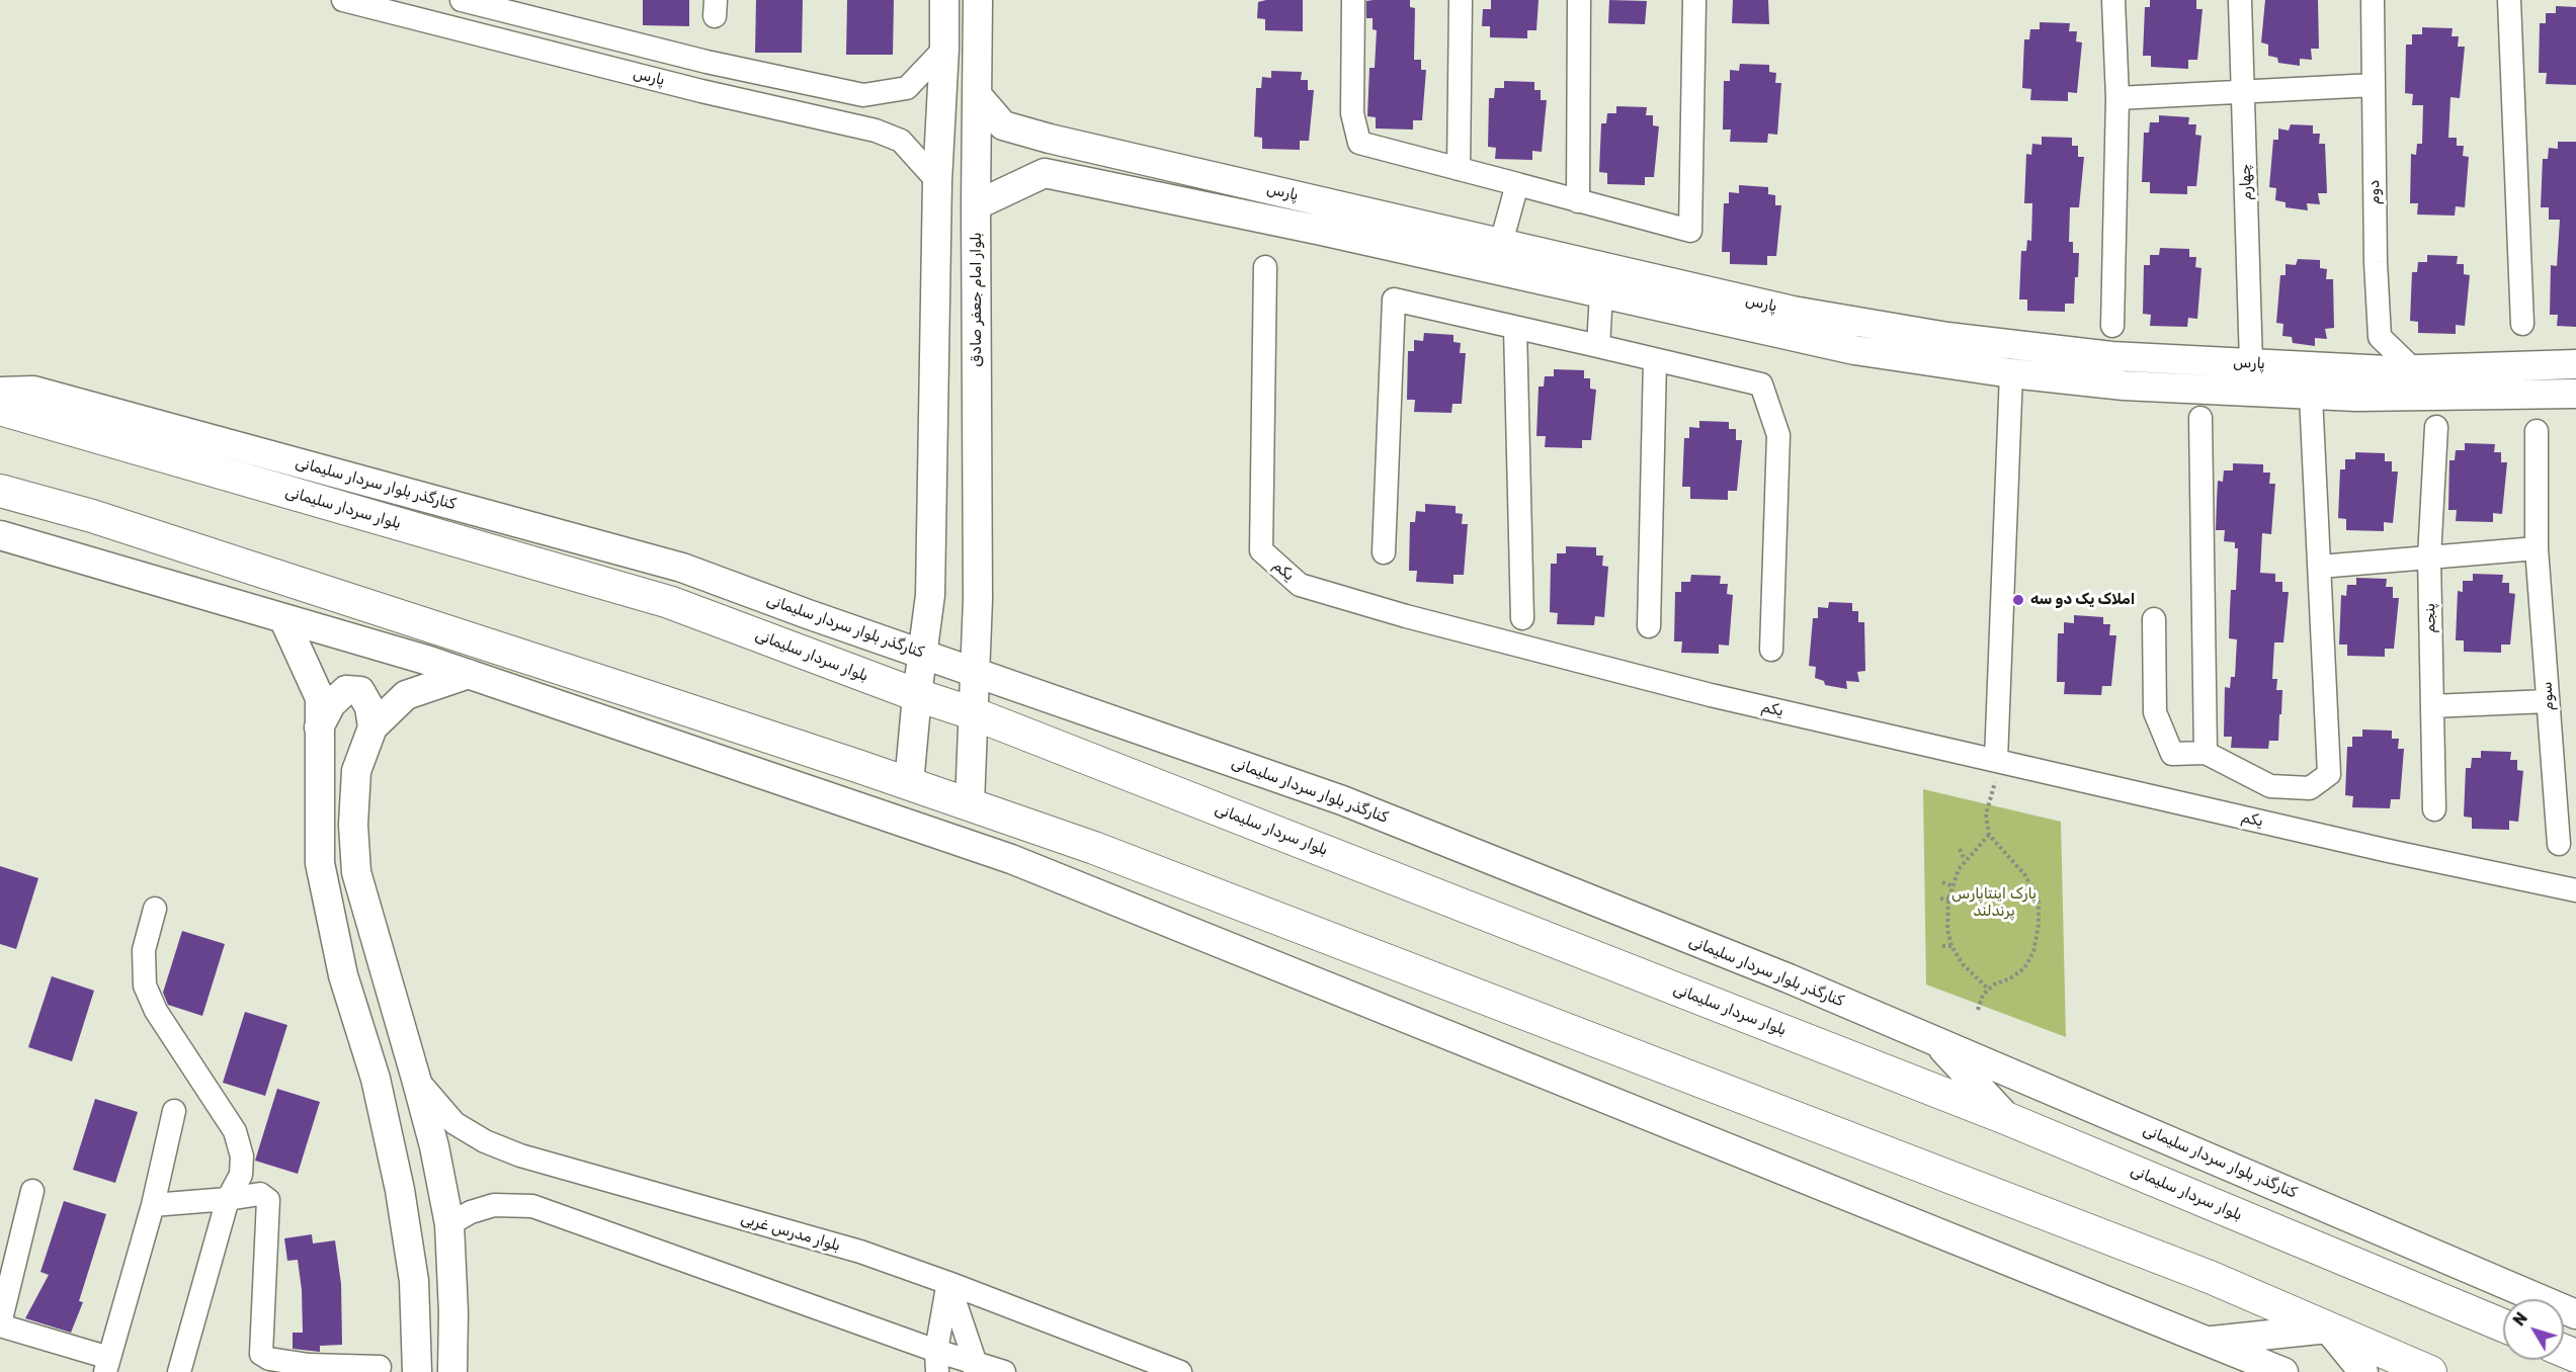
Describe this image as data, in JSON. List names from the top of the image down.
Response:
{
  "streets": {
    "main road": ["بلوار سردار سلیمانی"],
    "street": [
      "پارس",
      "چهارم",
      "دوم",
      "بلوار امام جعفر صادق",
      "کنارگذر بلوار سردار سلیمانی",
      "یکم",
      "پنجم",
      "سوم",
      "بلوار مدرس غربی"
    ]
  },
  "crossings": [
    ["پارس", "چهارم"],
    ["پارس", "بلوار امام جعفر صادق"],
    ["بلوار امام جعفر صادق", "کنارگذر بلوار سردار سلیمانی"],
    ["بلوار امام جعفر صادق", "بلوار سردار سلیمانی"]
  ],
  "parks": ["پارک اینتاپارس پرندلند"],
  "places": ["املاک یک دو سه"],
  "north": "top left"
}
